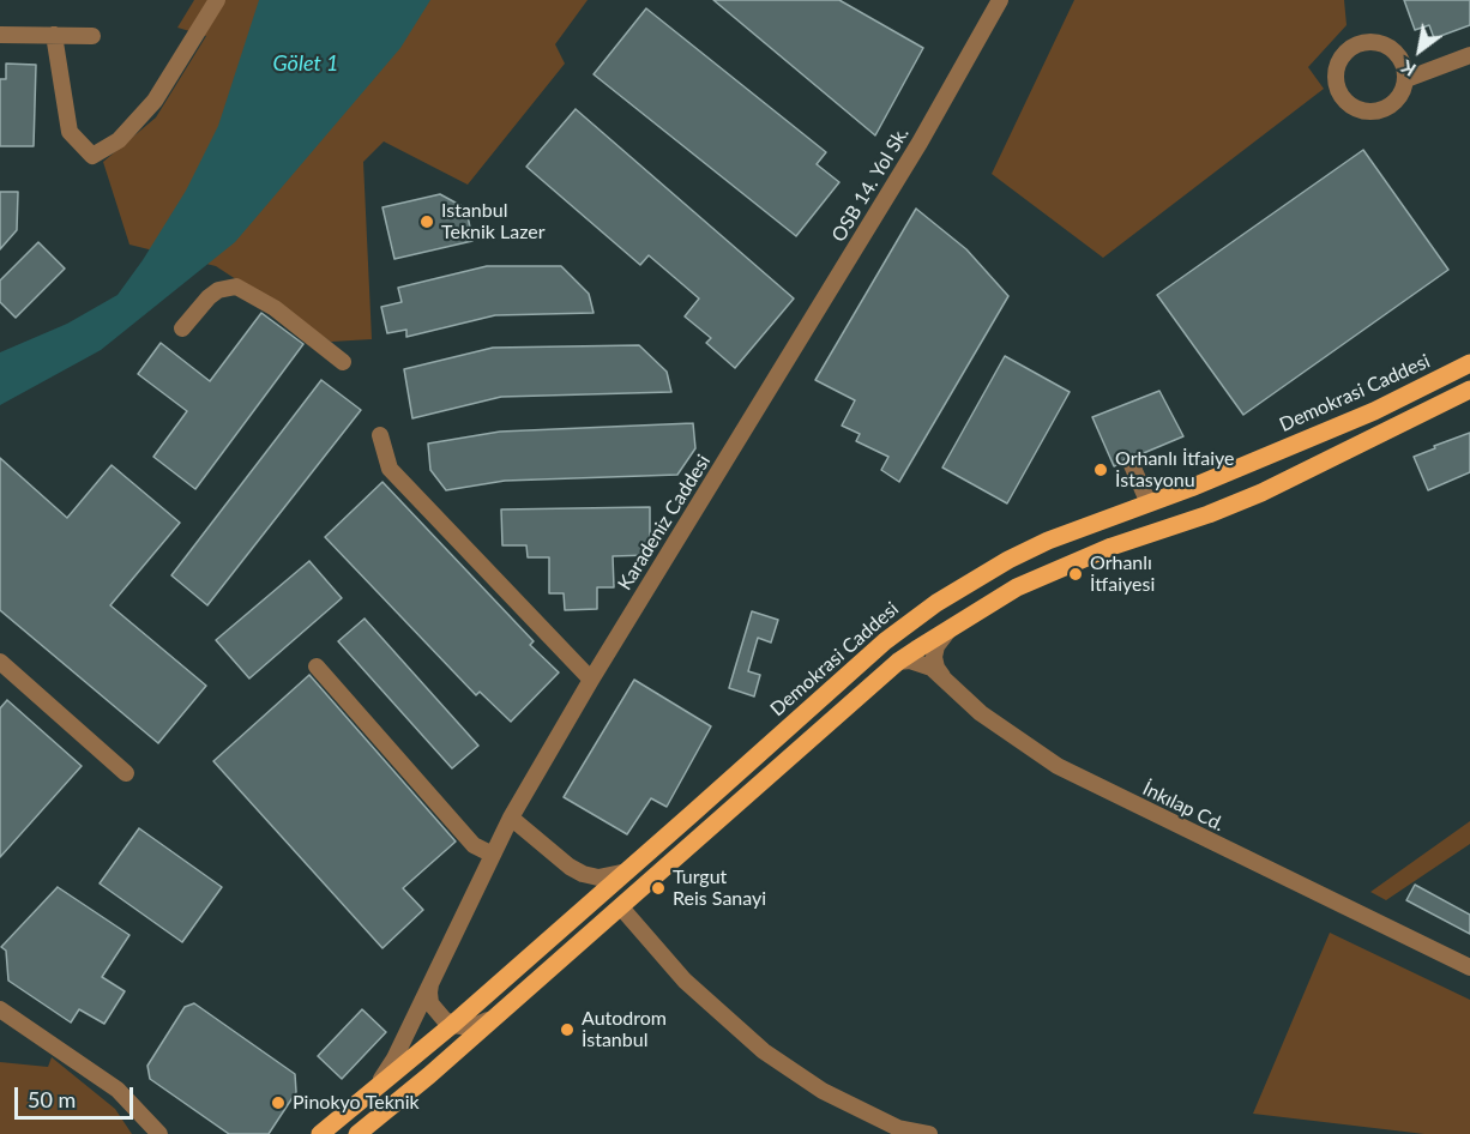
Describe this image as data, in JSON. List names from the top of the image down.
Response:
{
  "streets": {
    "main road": ["Demokrasi Caddesi"],
    "street": ["OSB 14. Yol Sk.", "Karadeniz Caddesi", "İnkılap Cd."]
  },
  "crossings": [
    ["OSB 14. Yol Sk.", "Karadeniz Caddesi"],
    ["Demokrasi Caddesi", "Karadeniz Caddesi"]
  ],
  "water": ["Gölet 1"],
  "places": [
    "Istanbul Teknik Lazer",
    "Orhanlı İtfaiye İstasyonu",
    "Orhanlı İtfaiyesi",
    "Turgut Reis Sanayi",
    "Autodrom İstanbul",
    "Pinokyo Teknik"
  ],
  "scale_bar": "50 m",
  "north": "bottom left"
}
